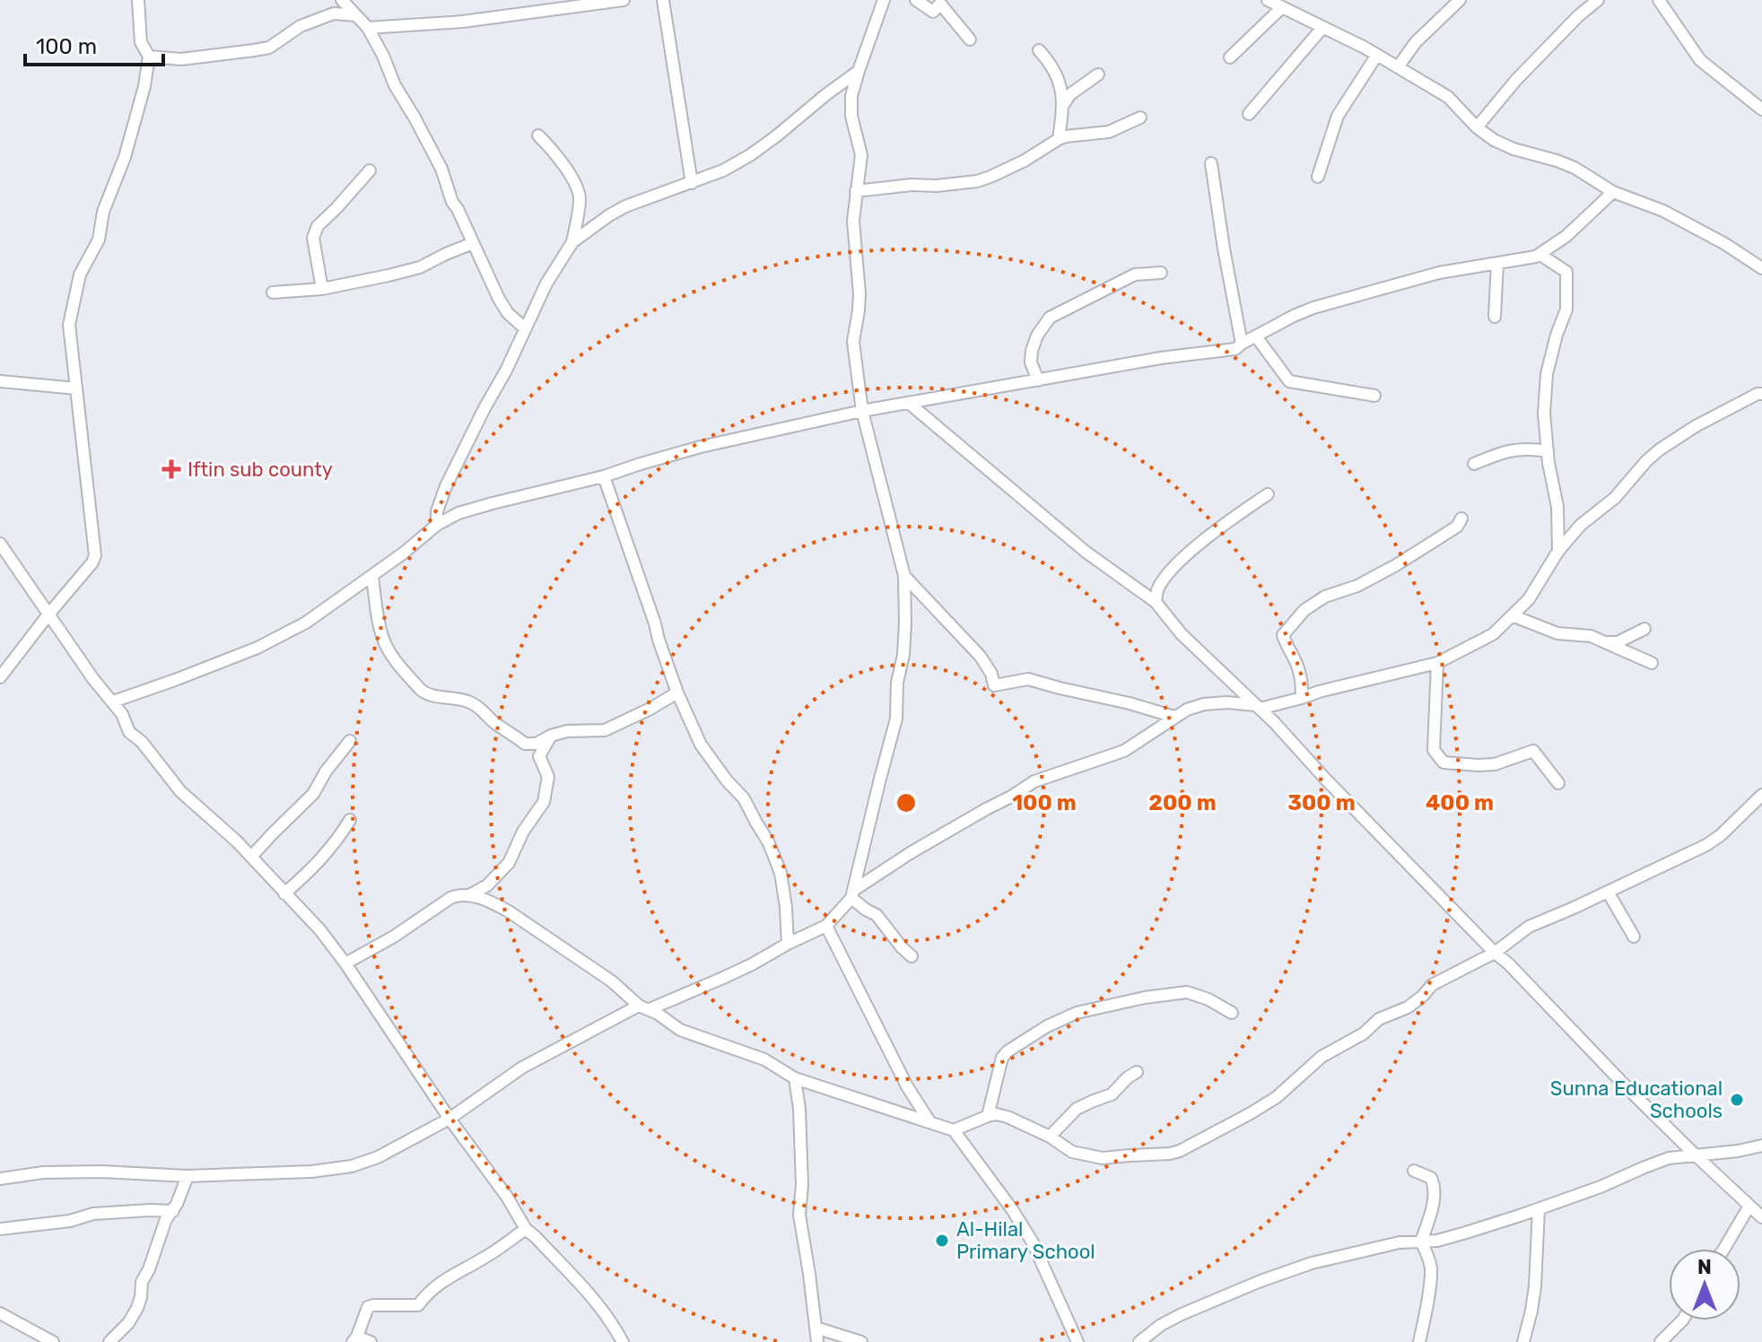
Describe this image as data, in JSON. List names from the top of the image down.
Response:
{
  "places": {
    "health": ["Iftin sub county"],
    "other": ["Sunna Educational Schools", "Al-Hilal Primary School"]
  },
  "scale_bar": "100 m",
  "north": "top",
  "rings": [
    "100 m",
    "200 m",
    "300 m",
    "400 m"
  ]
}
